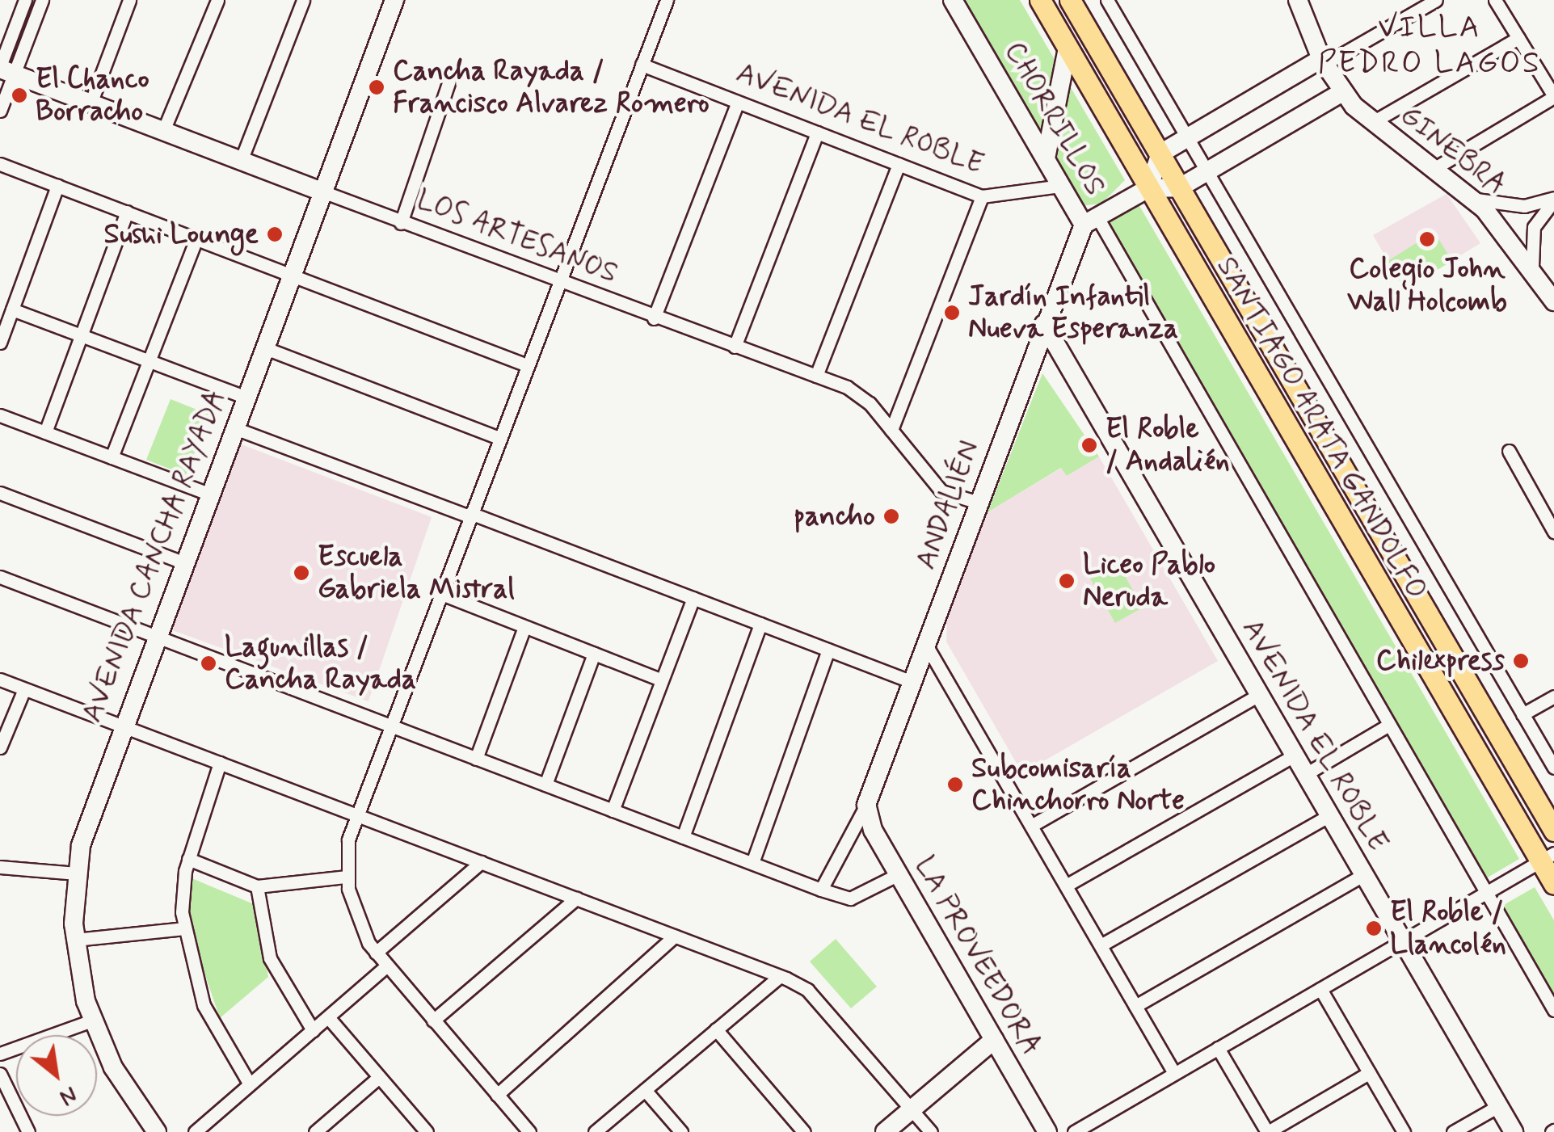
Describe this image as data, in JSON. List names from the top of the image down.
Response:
{
  "streets": {
    "main road": ["SANTIAGO ARATA GANDOLFO"],
    "street": [
      "AVENIDA EL ROBLE",
      "CHORRILLOS",
      "GINEBRA",
      "LOS ARTESANOS",
      "ANDALIÉN",
      "AVENIDA CANCHA RAYADA",
      "LA PROVEEDORA"
    ]
  },
  "crossings": [
    ["AVENIDA EL ROBLE", "CHORRILLOS"],
    ["AVENIDA EL ROBLE", "ANDALIÉN"],
    ["CHORRILLOS", "ANDALIÉN"],
    ["LOS ARTESANOS", "ANDALIÉN"],
    ["LOS ARTESANOS", "AVENIDA CANCHA RAYADA"],
    ["ANDALIÉN", "LA PROVEEDORA"]
  ],
  "districts": ["VILLA PEDRO LAGOS"],
  "places": [
    "Cancha Rayada / Francisco Alvarez Romero",
    "El Chanco Borracho",
    "Sushi Lounge",
    "Colegio John Wall Holcomb",
    "Jardín Infantil Nueva Esperanza",
    "El Roble / Andalién",
    "pancho",
    "Escuela Gabriela Mistral",
    "Liceo Pablo Neruda",
    "Chilexpress",
    "Lagunillas / Cancha Rayada",
    "Subcomisaría Chinchorro Norte",
    "El Roble / Llancolén"
  ],
  "north": "bottom right"
}
